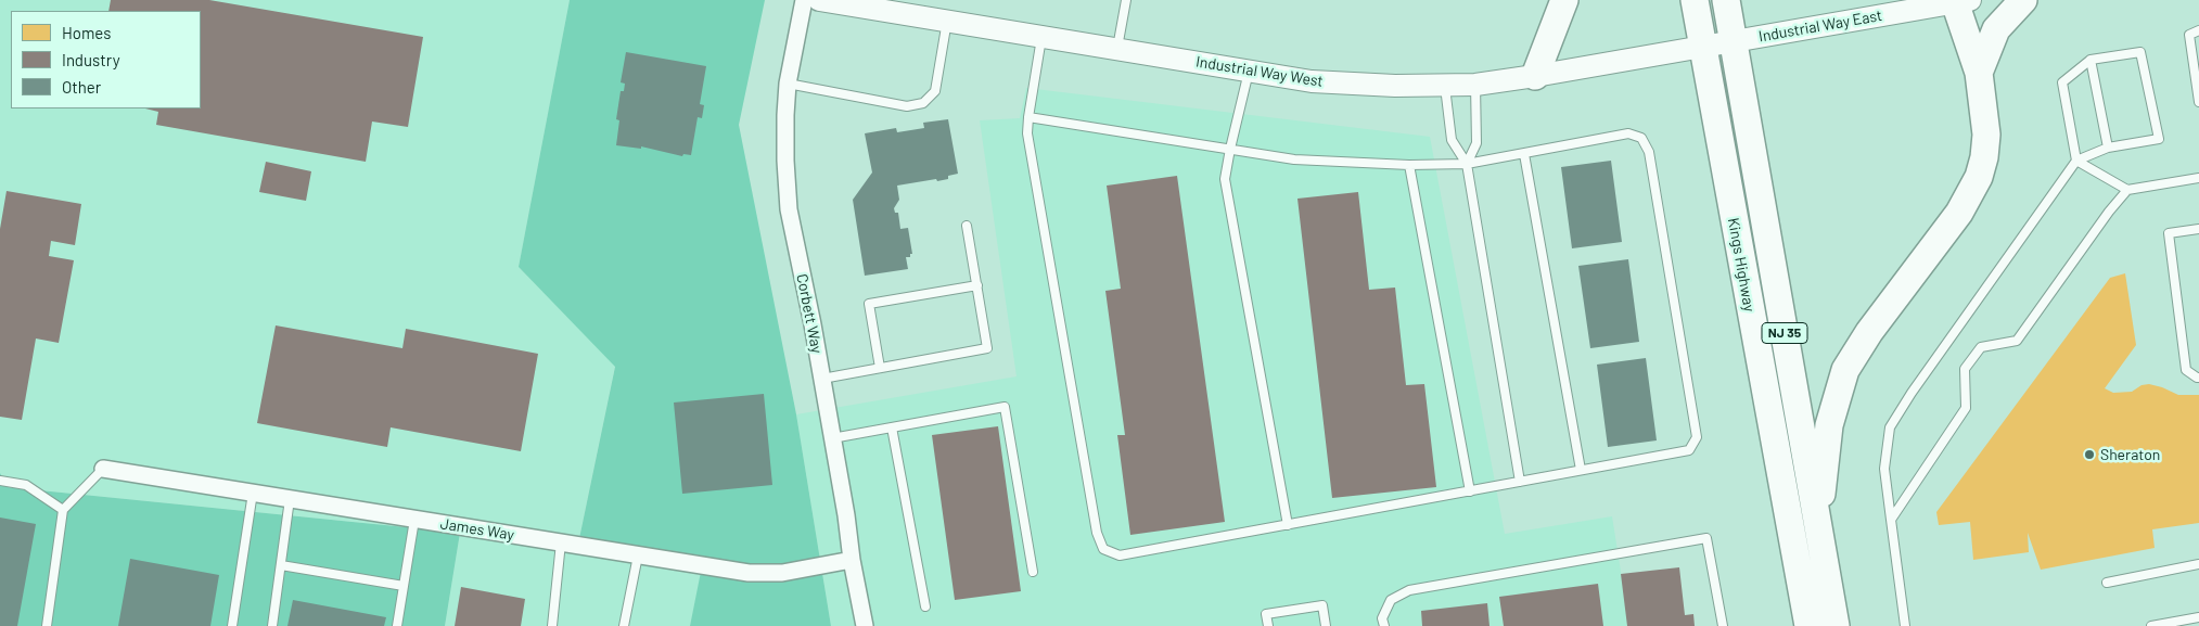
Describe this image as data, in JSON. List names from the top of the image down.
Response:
{
  "streets": {
    "main road": ["Kings Highway", "NJ 35"],
    "street": [
      "Industrial Way East",
      "Industrial Way West",
      "Corbett Way",
      "James Way"
    ]
  },
  "crossings": [
    ["Industrial Way East", "Industrial Way West"],
    ["Industrial Way East", "Kings Highway"],
    ["Industrial Way West", "Kings Highway"],
    ["Corbett Way", "James Way"]
  ],
  "places": ["Sheraton"],
  "legend": ["Homes", "Industry", "Other"]
}
